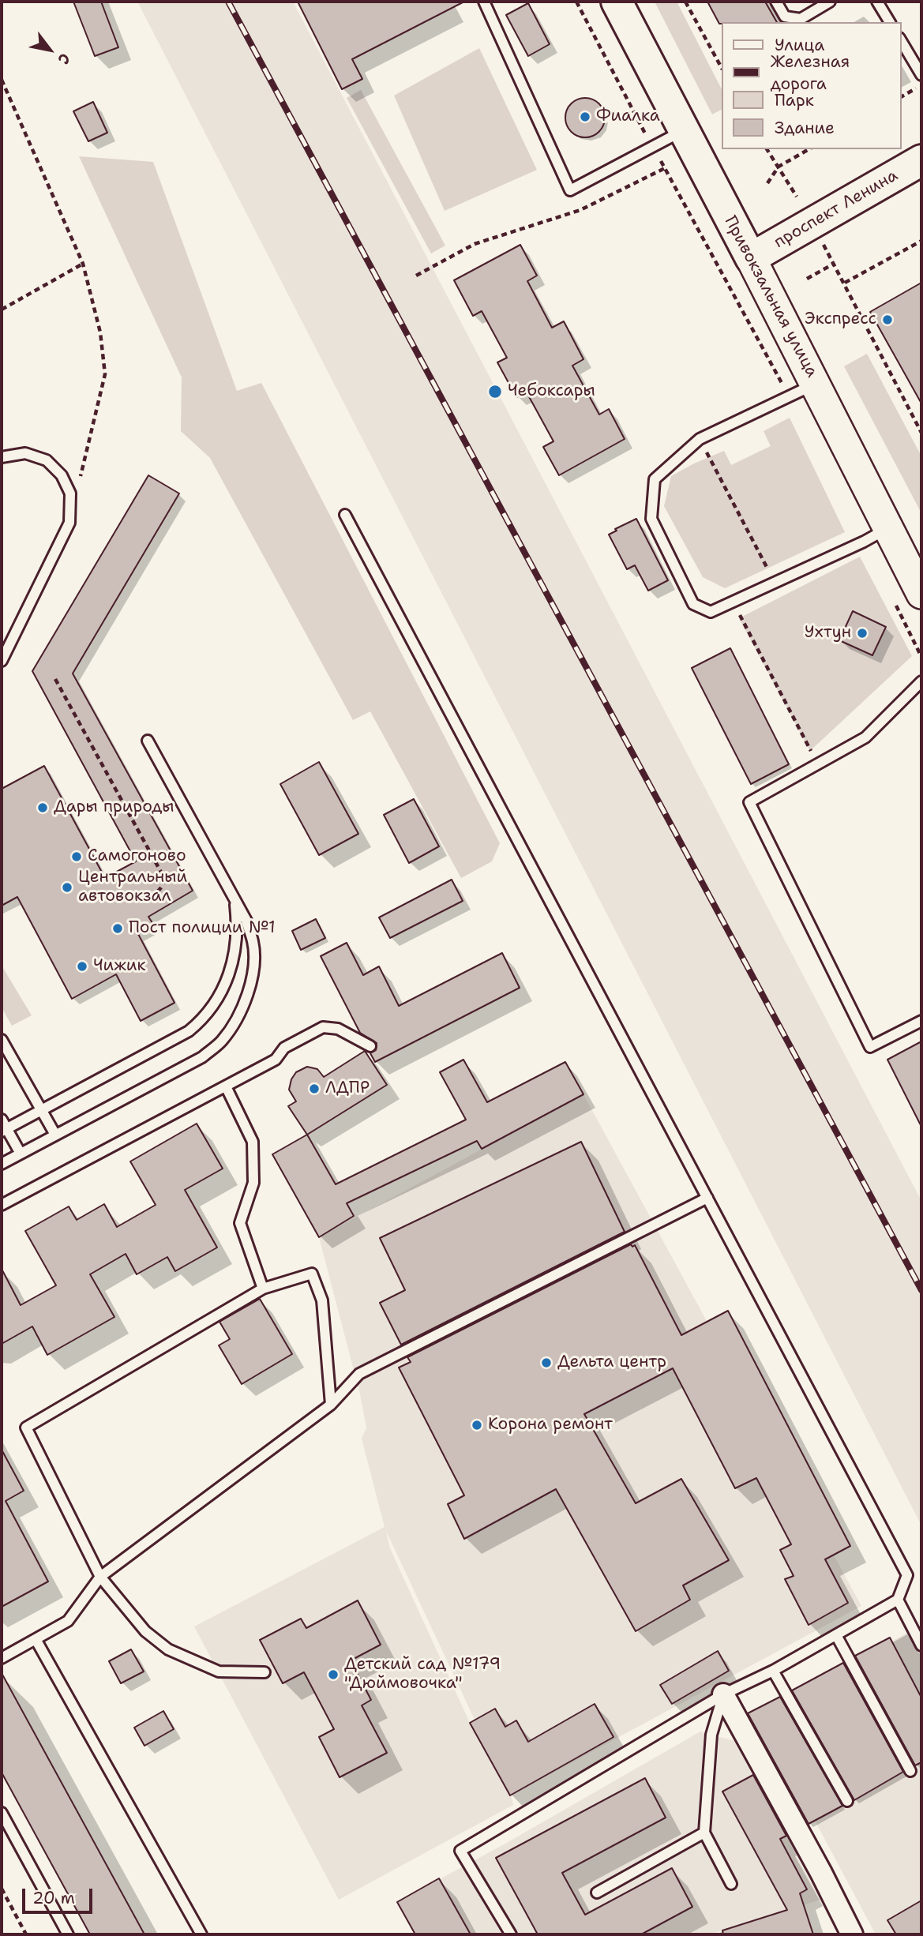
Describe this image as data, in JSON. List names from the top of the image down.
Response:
{
  "streets": {
    "main road": ["проспект Ленина", "Привокзальная улица"]
  },
  "crossings": [
    ["проспект Ленина", "Привокзальная улица"]
  ],
  "places": [
    "Фиалка",
    "Экспресс",
    "Чебоксары",
    "Ухтун",
    "Дары природы",
    "Самогоново",
    "Центральный автовокзал",
    "Пост полиции №1",
    "Чижик",
    "ЛДПР",
    "Дельта центр",
    "Корона ремонт",
    "Детский сад №179 \"Дюймовочка\""
  ],
  "legend": [
    "Улица",
    "Железная дорога",
    "Парк",
    "Здание"
  ],
  "scale_bar": "20 m",
  "north": "bottom right"
}
